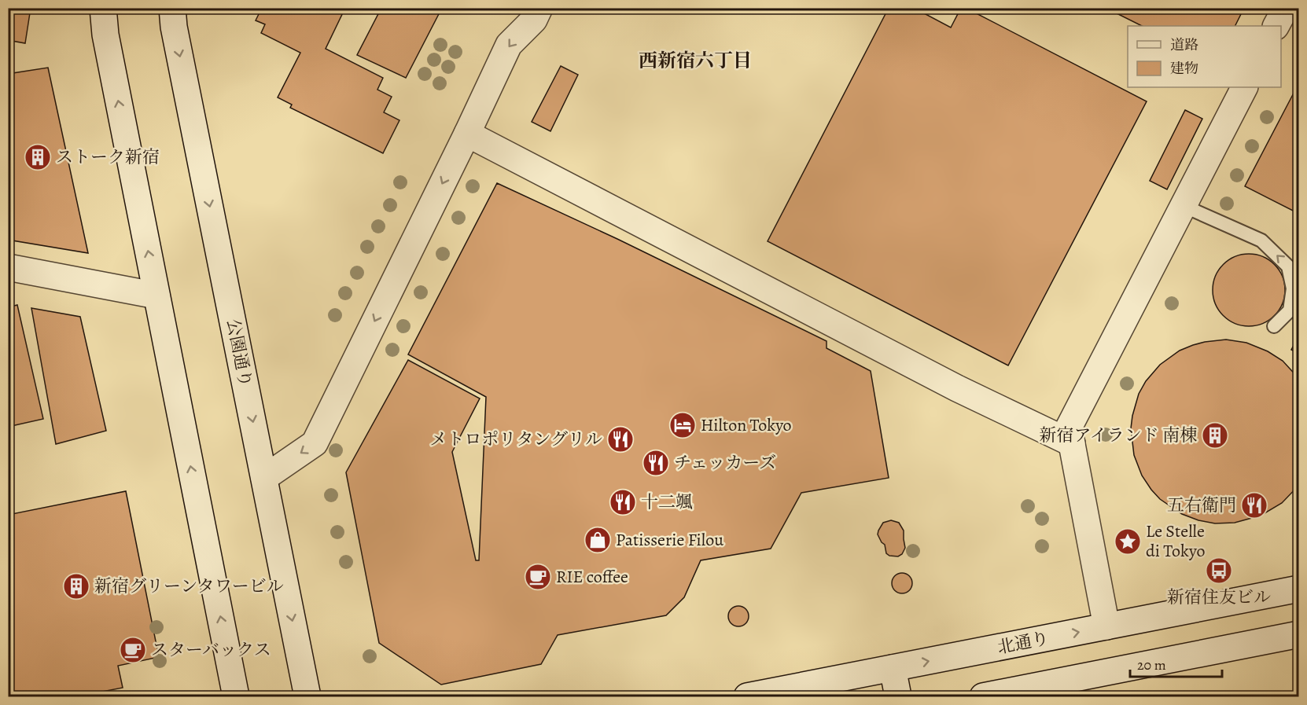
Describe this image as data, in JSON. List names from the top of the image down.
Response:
{
  "streets": {
    "main road": ["公園通り", "北通り"]
  },
  "districts": ["西新宿六丁目"],
  "places": {
    "building": ["ストーク新宿", "新宿アイランド 南棟", "新宿グリーンタワービル"],
    "hotel": ["Hilton Tokyo"],
    "restaurant": [
      "メトロポリタングリル",
      "チェッカーズ",
      "十二颯",
      "五右衛門"
    ],
    "shop": ["Patisserie Filou"],
    "place": ["Le Stelle di Tokyo"],
    "bus stop": ["新宿住友ビル"],
    "cafe": ["RIE coffee", "スターバックス"]
  },
  "legend": ["道路", "建物"],
  "scale_bar": "20 m"
}
